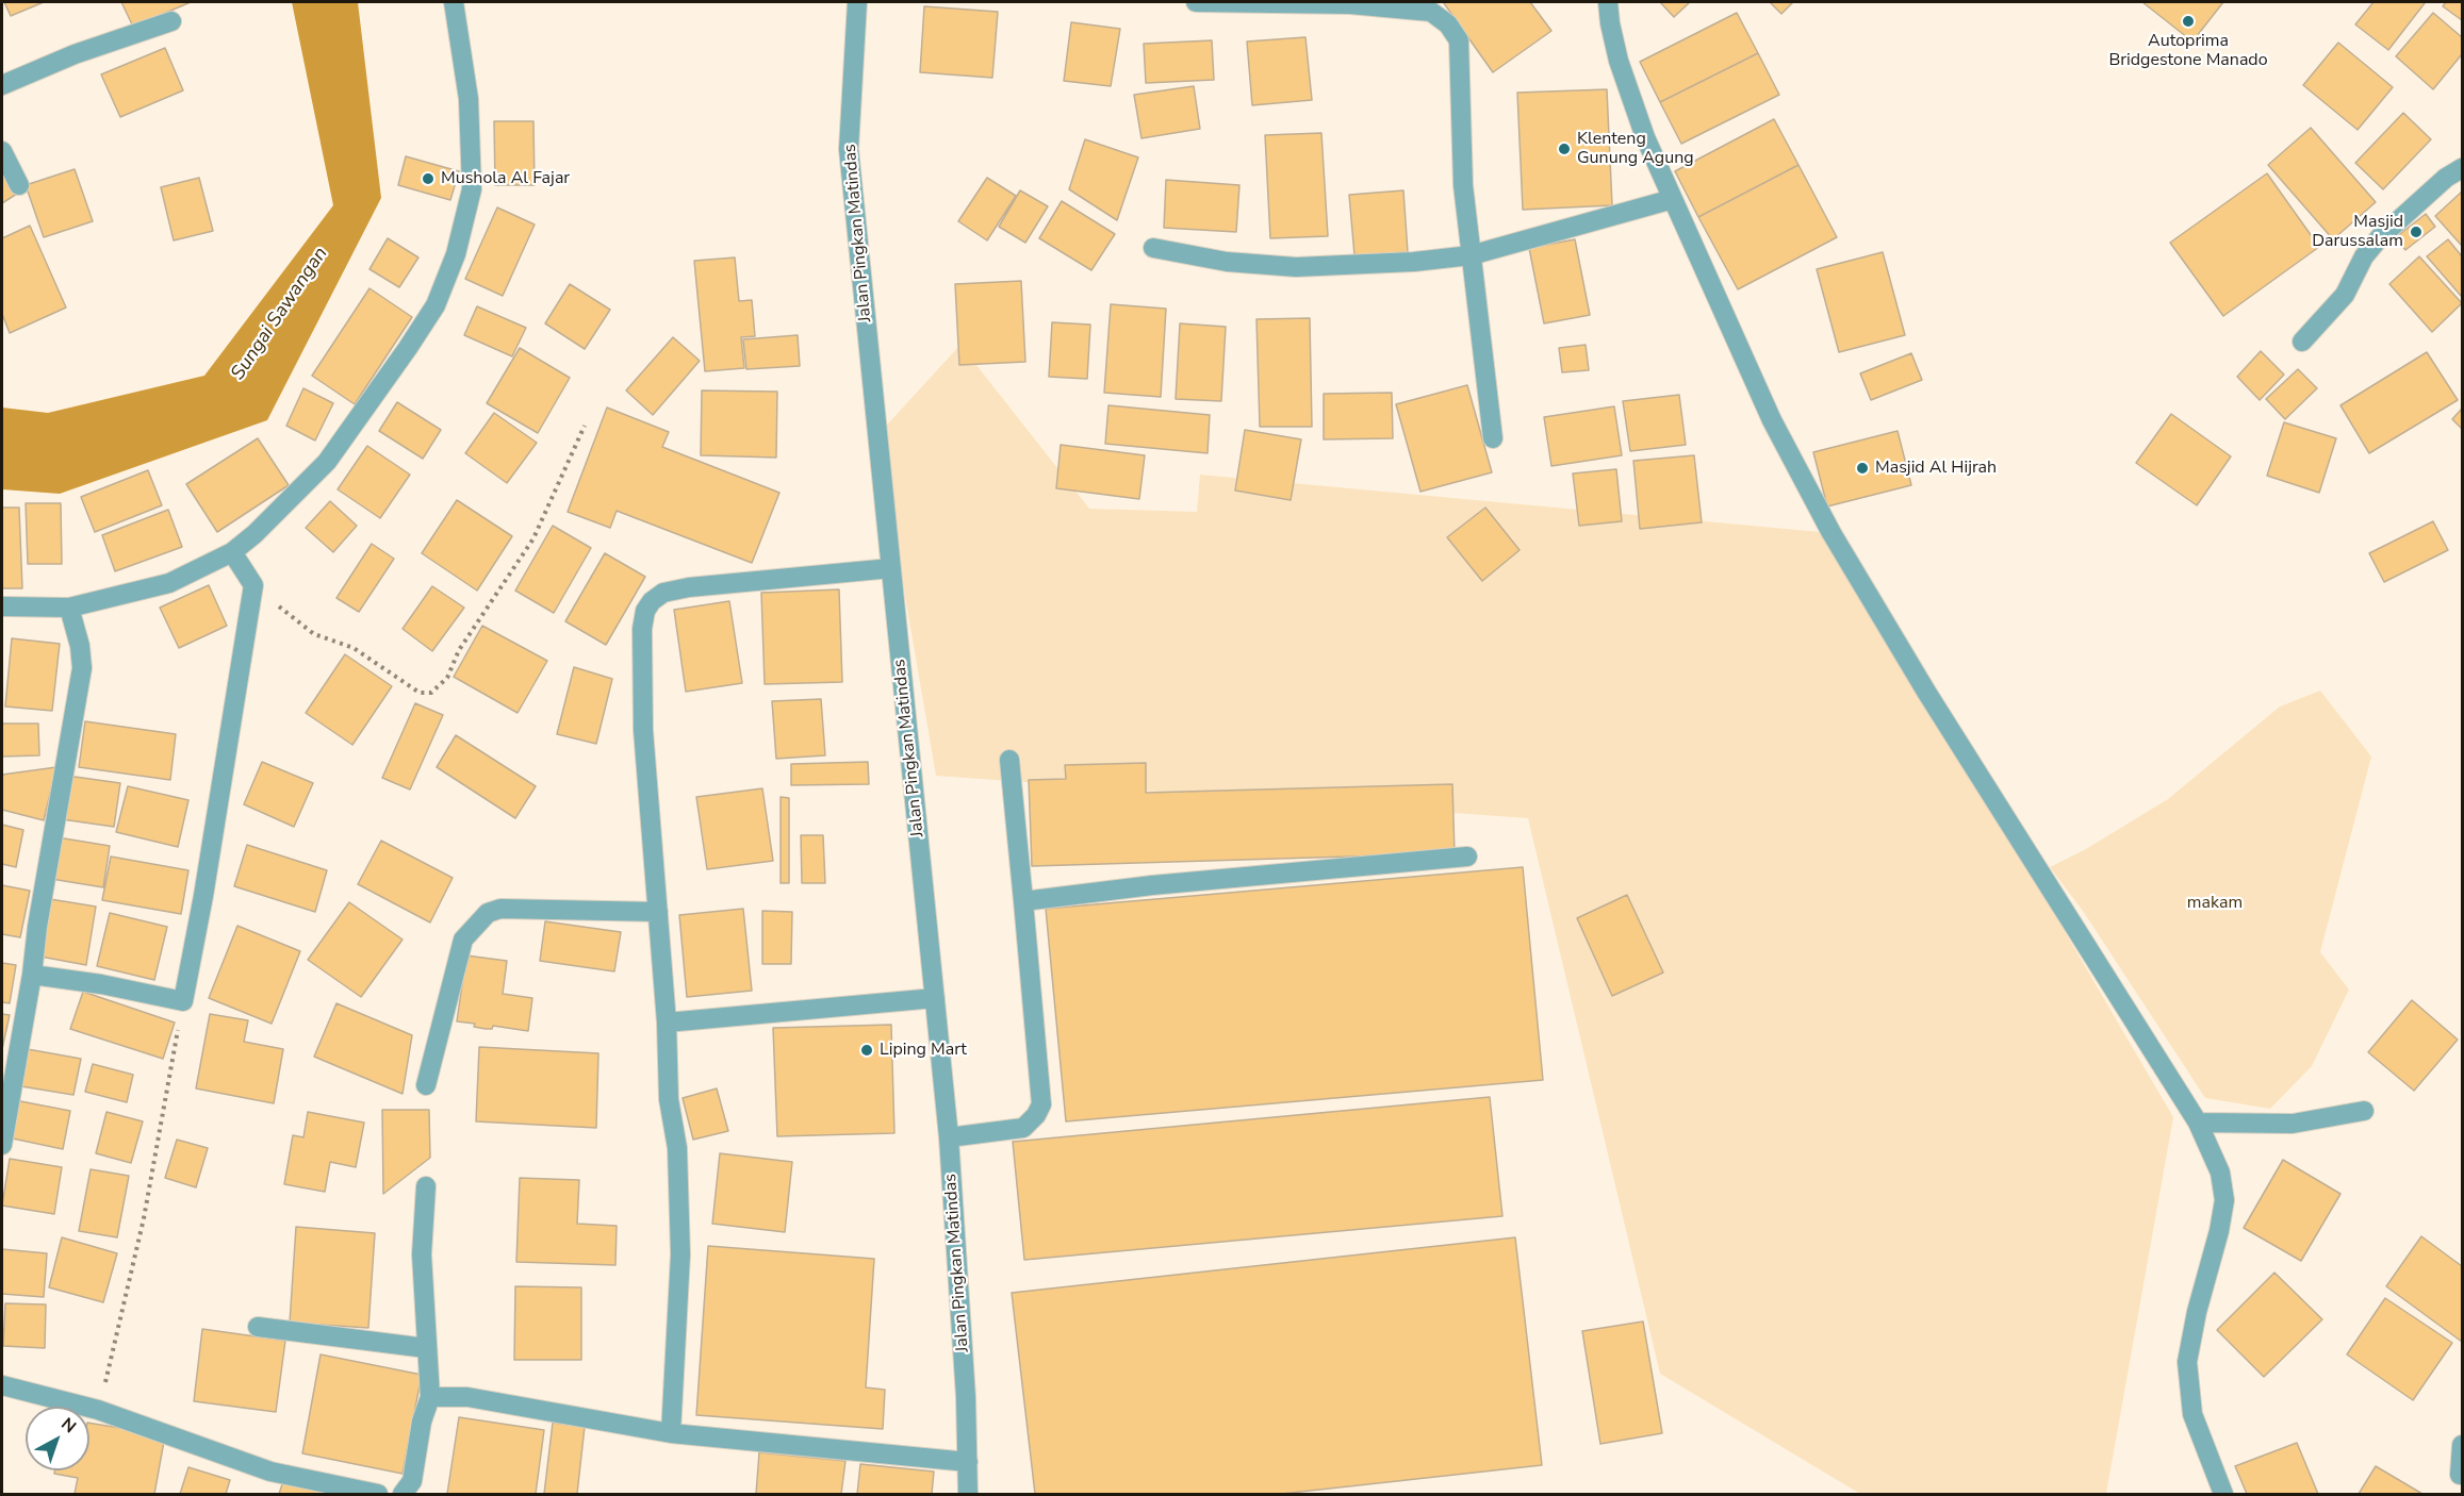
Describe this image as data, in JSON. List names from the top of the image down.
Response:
{
  "streets": {
    "street": ["Jalan Pingkan Matindas"]
  },
  "water": ["Sungai Sawangan"],
  "parks": ["makam"],
  "places": [
    "Autoprima Bridgestone Manado",
    "Klenteng Gunung Agung",
    "Mushola Al Fajar",
    "Masjid Darussalam",
    "Masjid Al Hijrah",
    "Liping Mart"
  ],
  "north": "top right"
}
